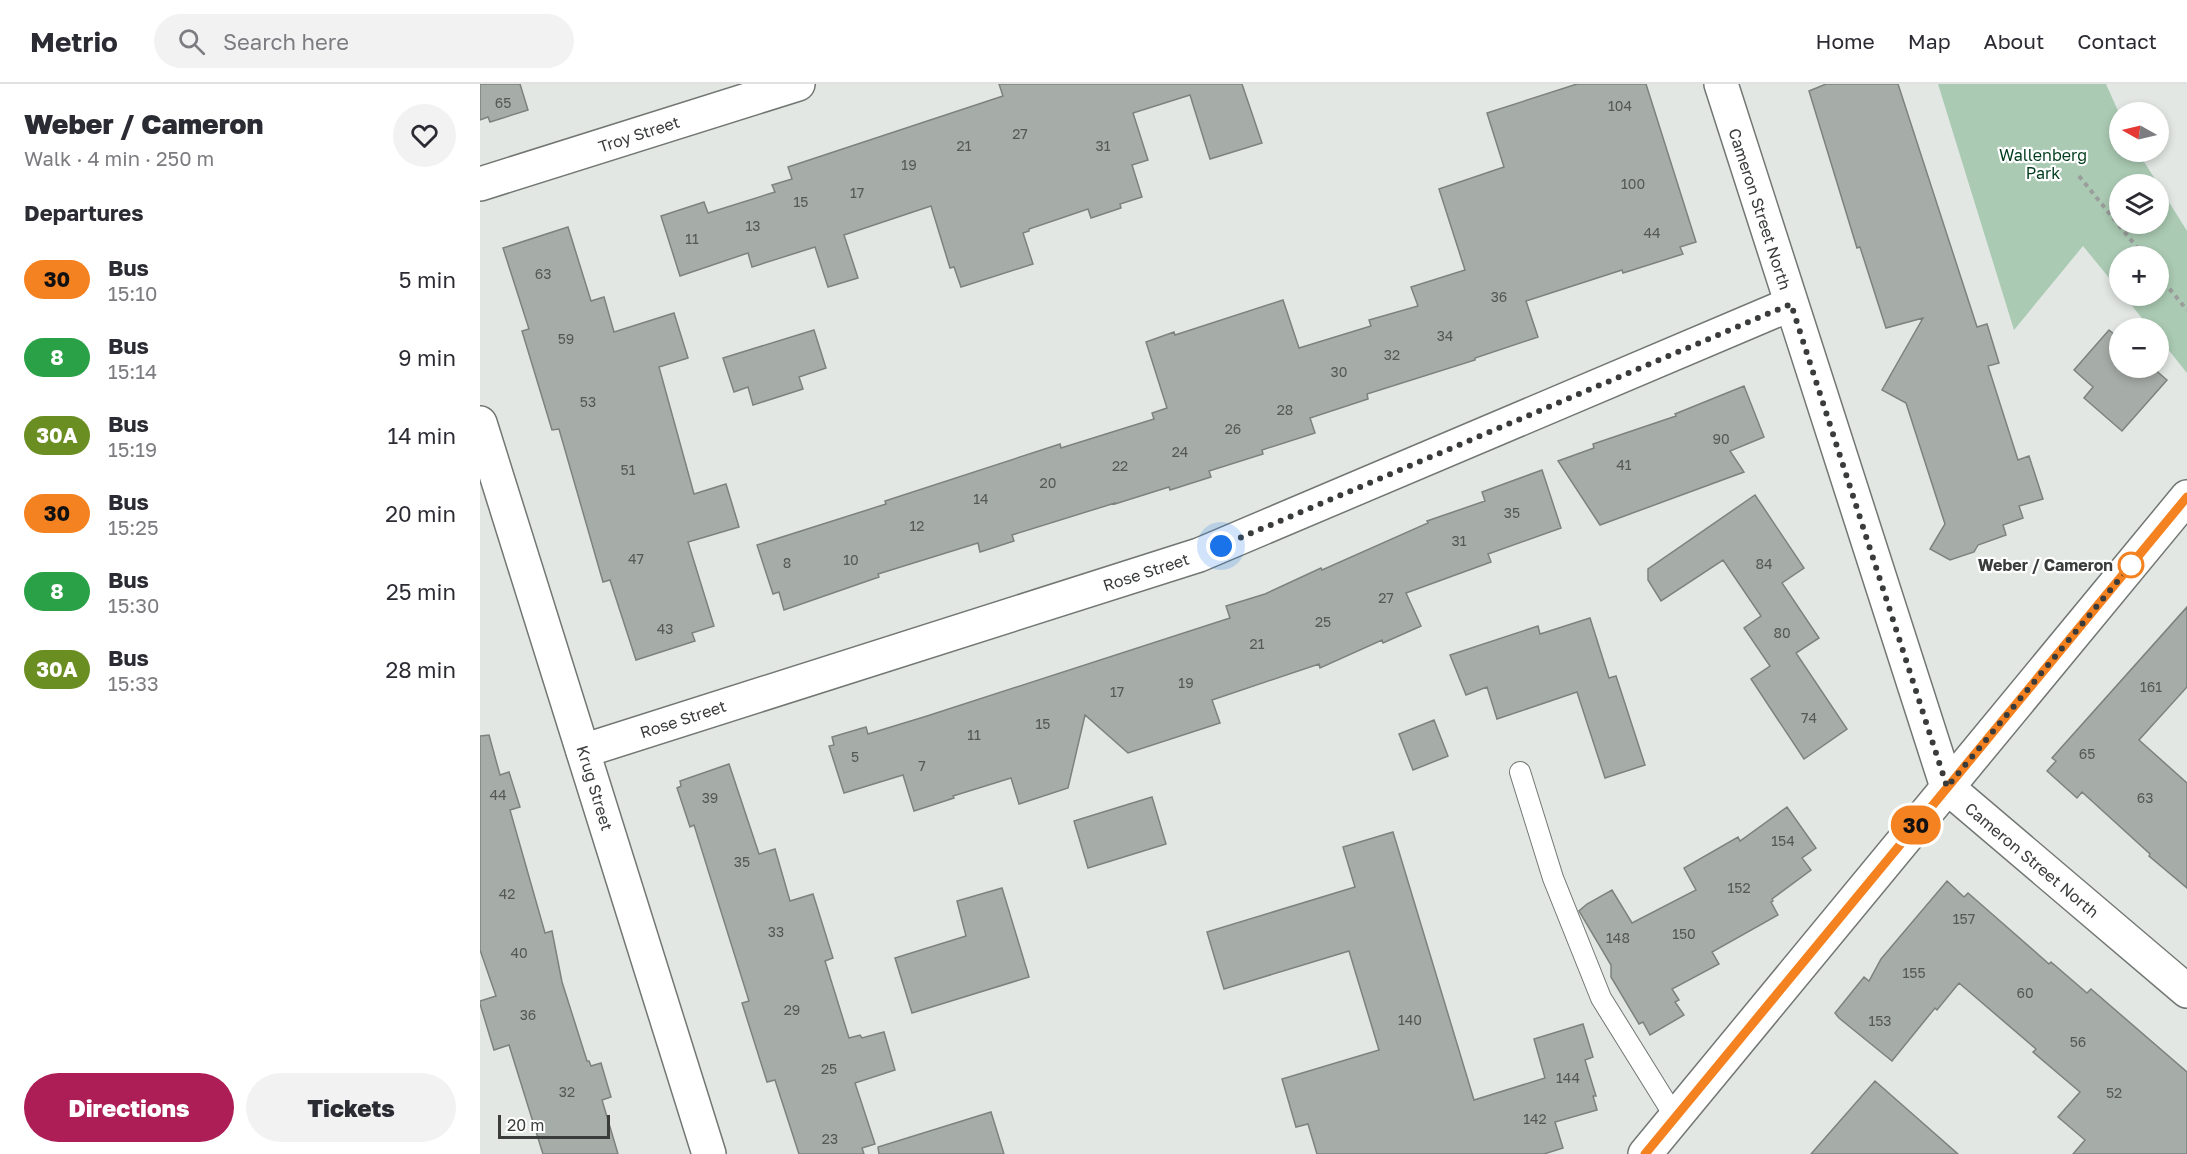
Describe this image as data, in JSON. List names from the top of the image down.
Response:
{
  "streets": {
    "street": [
      "Troy Street",
      "Cameron Street North",
      "Rose Street",
      "Krug Street"
    ]
  },
  "crossings": [
    ["Cameron Street North", "Rose Street"],
    ["Rose Street", "Krug Street"]
  ],
  "parks": ["Wallenberg Park"],
  "places": ["Weber / Cameron"],
  "lines": ["bus line 30"],
  "house_numbers": [
    "65",
    "104",
    "27",
    "21",
    "31",
    "19",
    "100",
    "17",
    "15",
    "13",
    "44",
    "11",
    "63",
    "36",
    "34",
    "59",
    "32",
    "30",
    "53",
    "28",
    "26",
    "90",
    "24",
    "41",
    "22",
    "51",
    "20",
    "14",
    "35",
    "12",
    "31",
    "47",
    "10",
    "8",
    "84",
    "27",
    "25",
    "43",
    "80",
    "21",
    "19",
    "161",
    "17",
    "74",
    "15",
    "11",
    "65",
    "5",
    "7",
    "44",
    "39",
    "63",
    "154",
    "35",
    "152",
    "42",
    "157",
    "33",
    "150",
    "148",
    "40",
    "155",
    "60",
    "29",
    "36",
    "140",
    "153",
    "56",
    "25",
    "144",
    "32",
    "52",
    "142",
    "23"
  ],
  "scale_bar": "20 m",
  "north": "left",
  "page": {
    "header": "Metrio",
    "search": "Search here",
    "nav": [
      "Home",
      "Map",
      "About",
      "Contact"
    ],
    "heading": [
      ["Weber / Cameron", "Walk · 4 min · 250 m"],
      "Departures"
    ],
    "on_map": "30",
    "map_buttons": ["+", "−"],
    "list": [
      {
        "mark": "30",
        "name": "Bus",
        "note": "15:10",
        "value": "5 min"
      },
      {
        "mark": "8",
        "name": "Bus",
        "note": "15:14",
        "value": "9 min"
      },
      {
        "mark": "30A",
        "name": "Bus",
        "note": "15:19",
        "value": "14 min"
      },
      {
        "mark": "30",
        "name": "Bus",
        "note": "15:25",
        "value": "20 min"
      },
      {
        "mark": "8",
        "name": "Bus",
        "note": "15:30",
        "value": "25 min"
      },
      {
        "mark": "30A",
        "name": "Bus",
        "note": "15:33",
        "value": "28 min"
      }
    ],
    "buttons": ["Directions", "Tickets"],
    "scale": "20 m"
  }
}
